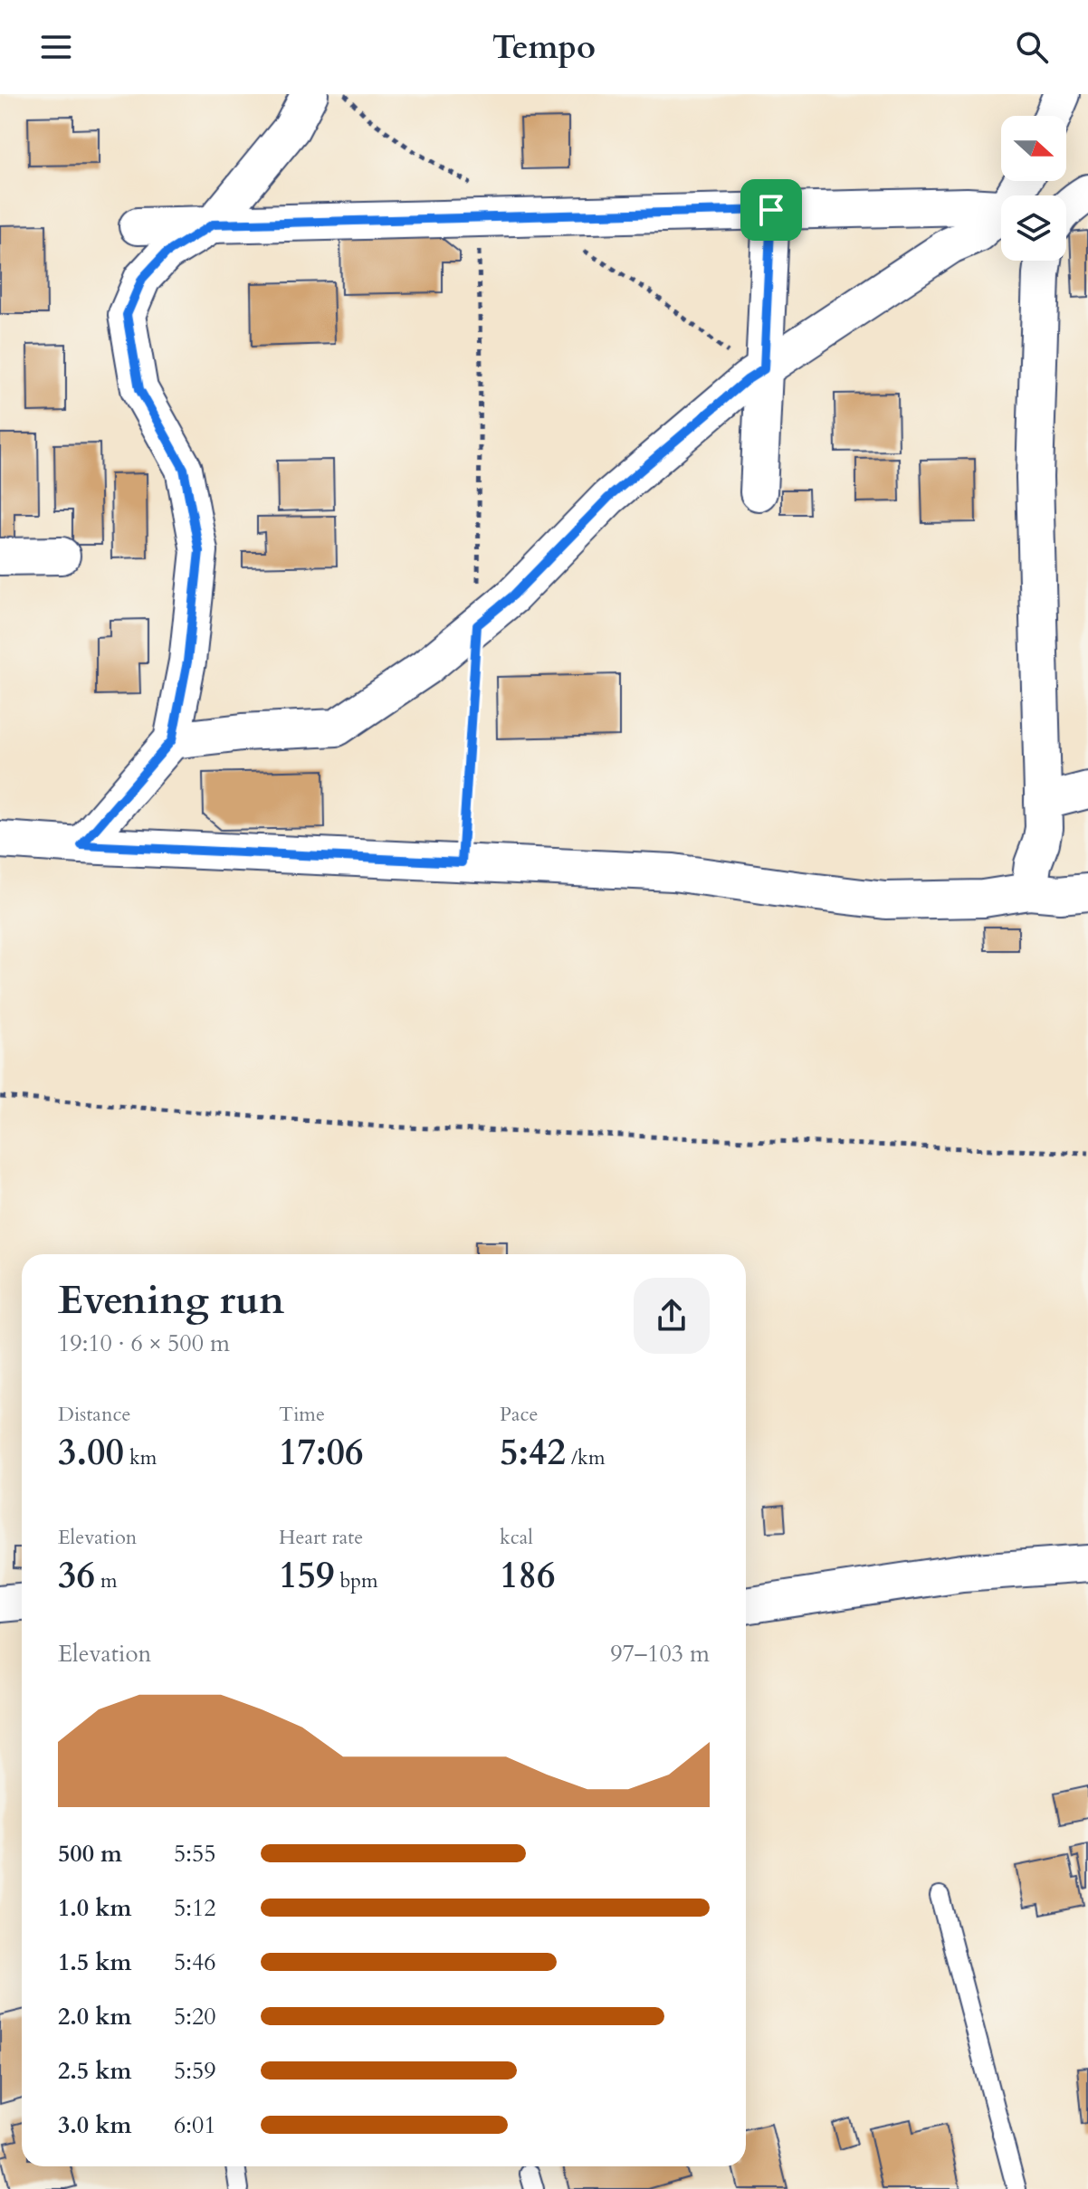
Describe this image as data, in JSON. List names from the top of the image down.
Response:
{
  "north": "right",
  "page": {
    "header": "Tempo",
    "heading": ["Evening run", "19:10 · 6 × 500 m"],
    "stats": [
      ["Distance", "3.00 km"],
      ["Time", "17:06"],
      ["Pace", "5:42 /km"],
      ["Elevation", "36 m"],
      ["Heart rate", "159 bpm"],
      ["kcal", "186"]
    ],
    "chart": ["Elevation", "97–103 m"],
    "list": [
      {
        "name": "500 m",
        "note": "5:55"
      },
      {
        "name": "1.0 km",
        "note": "5:12"
      },
      {
        "name": "1.5 km",
        "note": "5:46"
      },
      {
        "name": "2.0 km",
        "note": "5:20"
      },
      {
        "name": "2.5 km",
        "note": "5:59"
      },
      {
        "name": "3.0 km",
        "note": "6:01"
      }
    ]
  }
}
